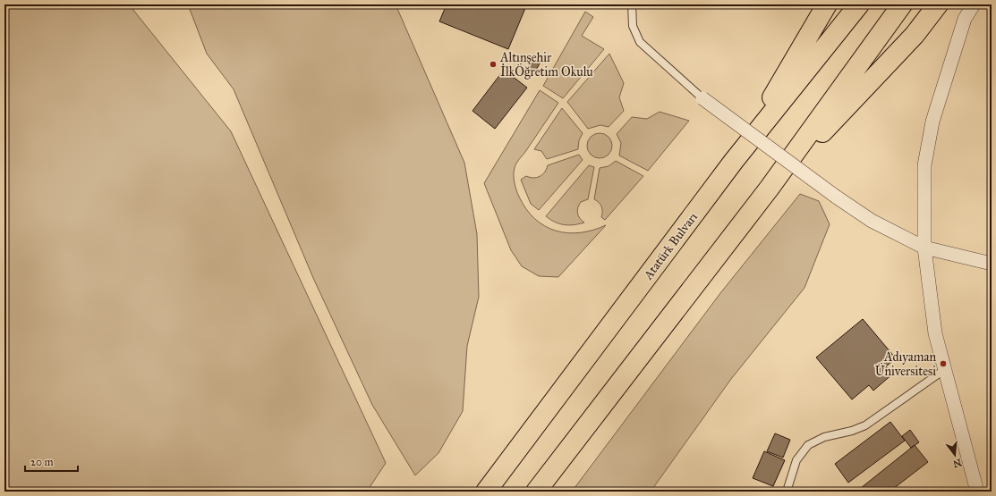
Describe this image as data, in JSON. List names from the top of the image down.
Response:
{
  "streets": {
    "highway": ["Atatürk Bulvarı"]
  },
  "places": ["Altınşehir İlkÖğretim Okulu", "Adıyaman Üniversitesi"],
  "scale_bar": "20 m",
  "north": "bottom"
}
